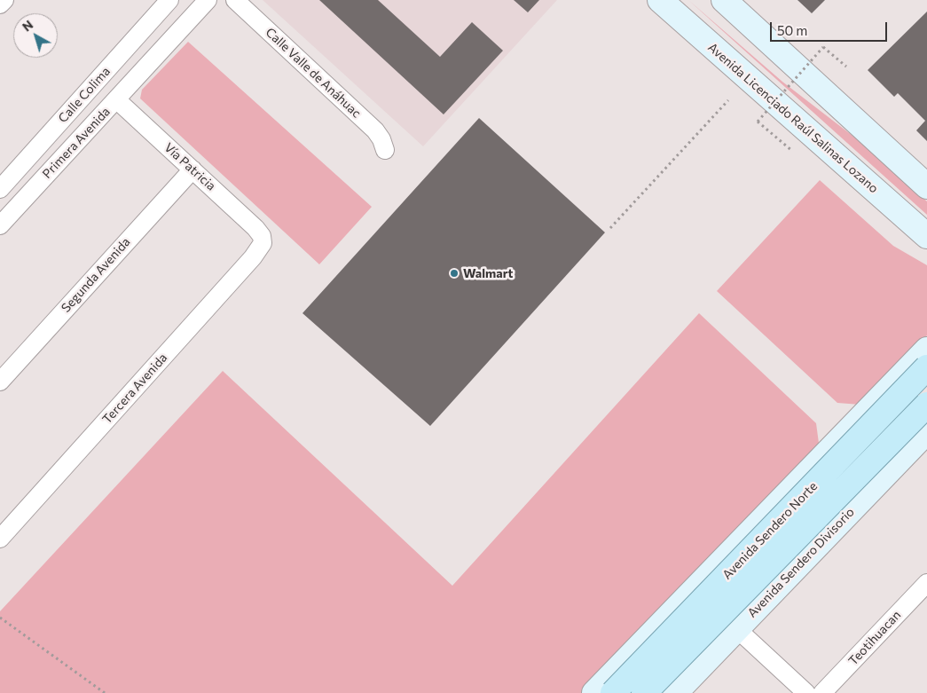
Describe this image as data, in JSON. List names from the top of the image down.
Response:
{
  "streets": {
    "main road": ["Avenida Licenciado Raúl Salinas Lozano", "Avenida Sendero Norte", "Avenida Sendero Divisorio"],
    "street": [
      "Calle Valle de Anáhuac",
      "Calle Colima",
      "Primera Avenida",
      "Vía Patricia",
      "Segunda Avenida",
      "Tercera Avenida",
      "Teotihuacan"
    ]
  },
  "crossings": [
    ["Primera Avenida", "Vía Patricia"],
    ["Vía Patricia", "Segunda Avenida"],
    ["Vía Patricia", "Tercera Avenida"]
  ],
  "places": ["Walmart"],
  "scale_bar": "50 m",
  "north": "top left"
}
